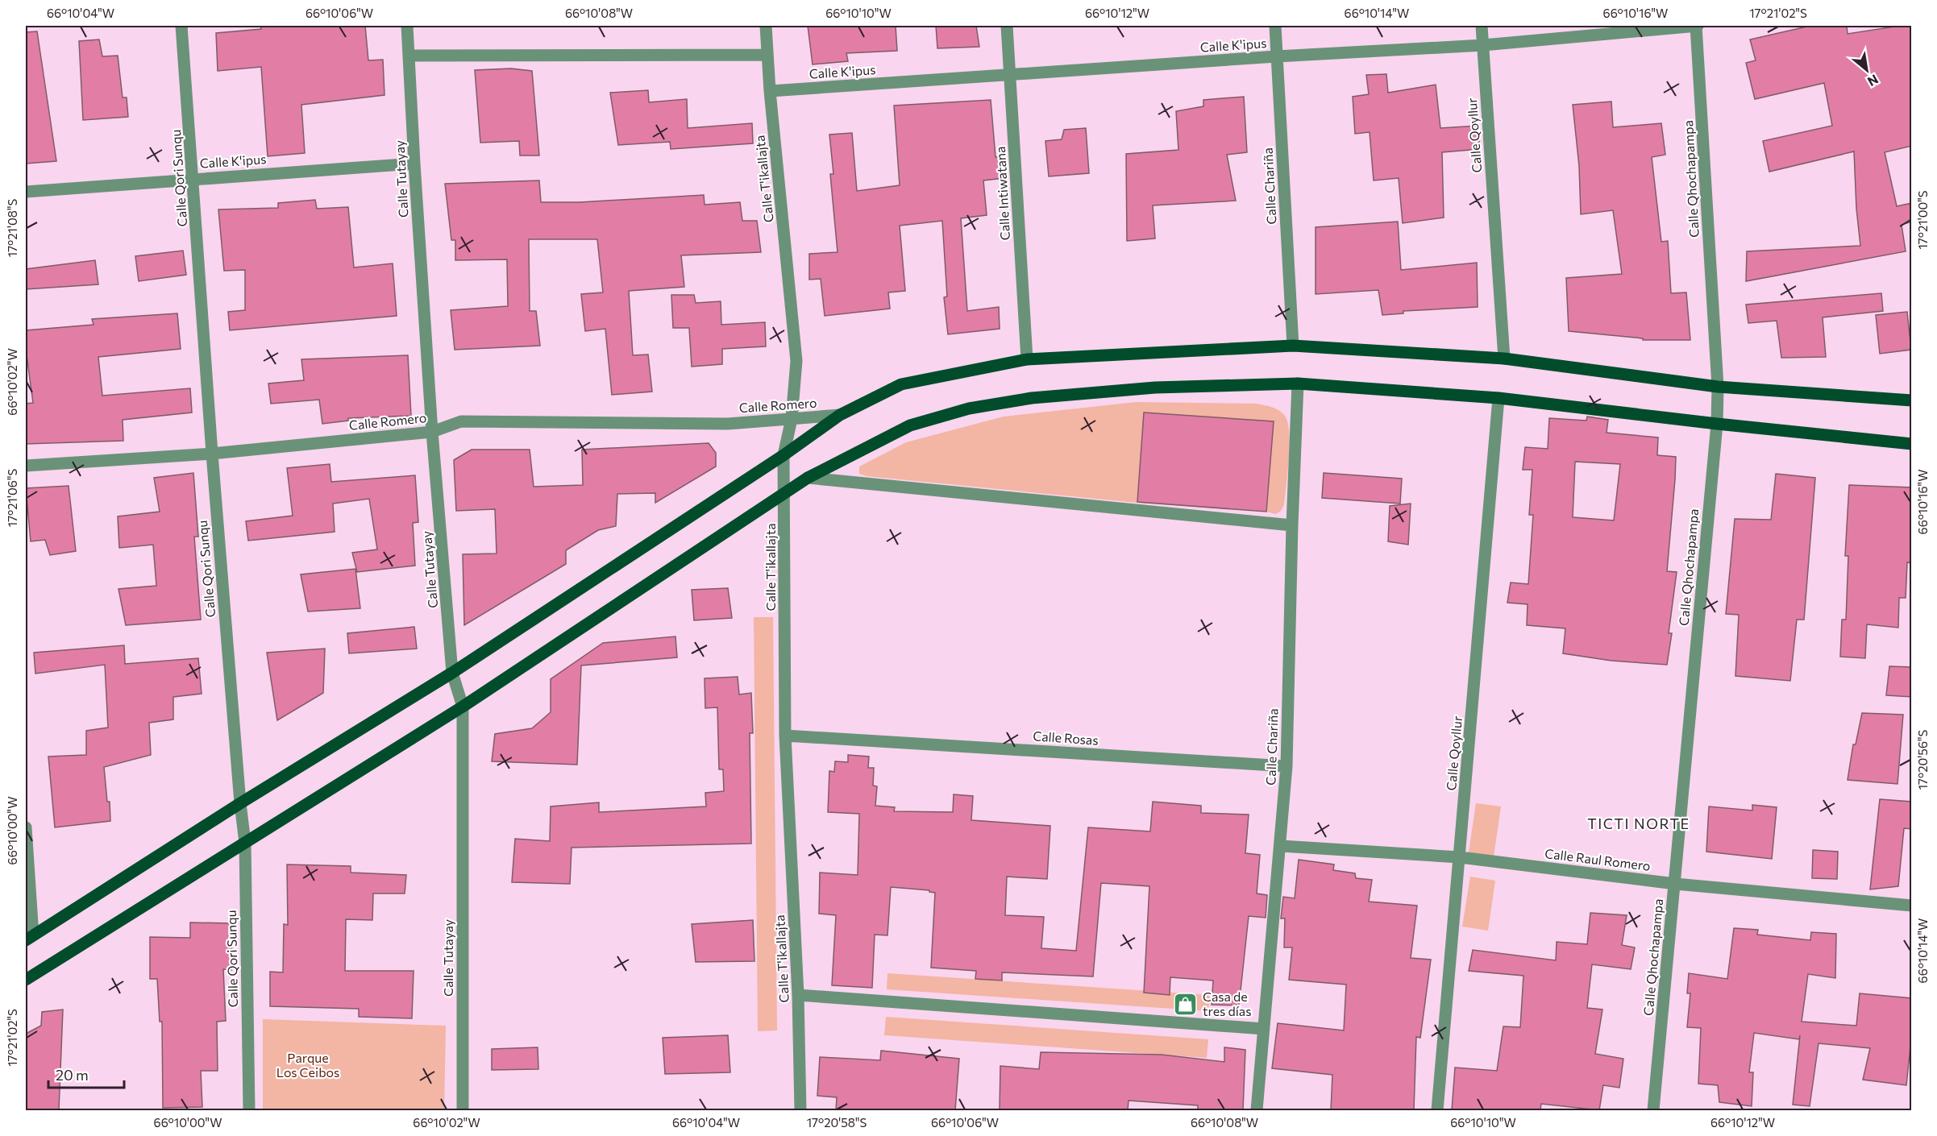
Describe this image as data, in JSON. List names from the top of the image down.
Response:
{
  "streets": {
    "street": [
      "Calle K'ipus",
      "Calle Qoyllur",
      "Calle Qori Sunqu",
      "Calle Tutayay",
      "Calle T'ikallajta",
      "Calle Qhochapampa",
      "Calle Chariña",
      "Calle Intiwatana",
      "Calle Romero",
      "Calle Rosas",
      "Calle Raul Romero"
    ]
  },
  "crossings": [
    ["Calle K'ipus", "Calle Qoyllur"],
    ["Calle K'ipus", "Calle Qori Sunqu"],
    ["Calle K'ipus", "Calle Tutayay"],
    ["Calle K'ipus", "Calle T'ikallajta"],
    ["Calle K'ipus", "Calle Qhochapampa"],
    ["Calle K'ipus", "Calle Chariña"],
    ["Calle K'ipus", "Calle Intiwatana"],
    ["Calle Qoyllur", "Calle Raul Romero"],
    ["Calle Qori Sunqu", "Calle Romero"],
    ["Calle Tutayay", "Calle Romero"],
    ["Calle T'ikallajta", "Calle Romero"],
    ["Calle T'ikallajta", "Calle Rosas"],
    ["Calle Qhochapampa", "Calle Raul Romero"],
    ["Calle Chariña", "Calle Rosas"],
    ["Calle Chariña", "Calle Raul Romero"]
  ],
  "districts": ["TICTI NORTE"],
  "parks": ["Parque Los Ceibos"],
  "places": {
    "shop": ["Casa de tres días"]
  },
  "scale_bar": "20 m",
  "north": "bottom right",
  "coordinates": [
    "66°10'04\"W",
    "66°10'06\"W",
    "66°10'08\"W",
    "66°10'10\"W",
    "66°10'12\"W",
    "66°10'14\"W",
    "66°10'16\"W",
    "17°21'02\"S",
    "17°21'00\"S",
    "17°21'08\"S",
    "66°10'02\"W",
    "17°21'06\"S",
    "17°20'56\"S",
    "66°10'00\"W",
    "17°20'58\"S"
  ]
}
